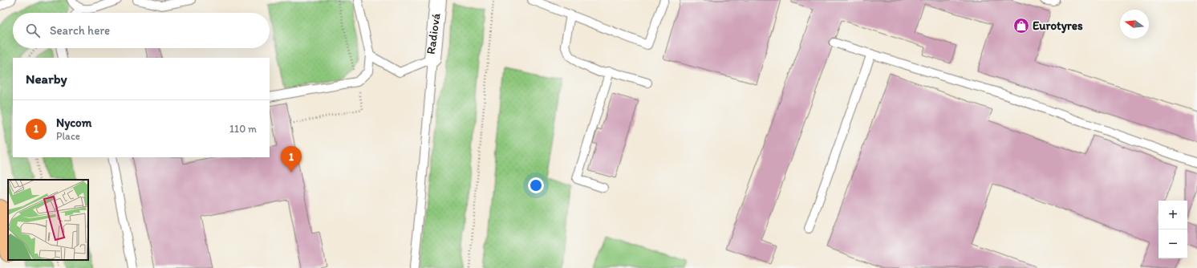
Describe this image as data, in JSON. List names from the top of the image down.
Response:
{
  "streets": {
    "street": ["Radiová"]
  },
  "places": {
    "shop": ["Eurotyres"]
  },
  "north": "left",
  "page": {
    "search": "Search here",
    "heading": "Nearby",
    "list": [
      {
        "mark": "1",
        "name": "Nycom",
        "note": "Place",
        "value": "110 m"
      }
    ],
    "pins": "1",
    "map_buttons": ["+", "−"]
  }
}
